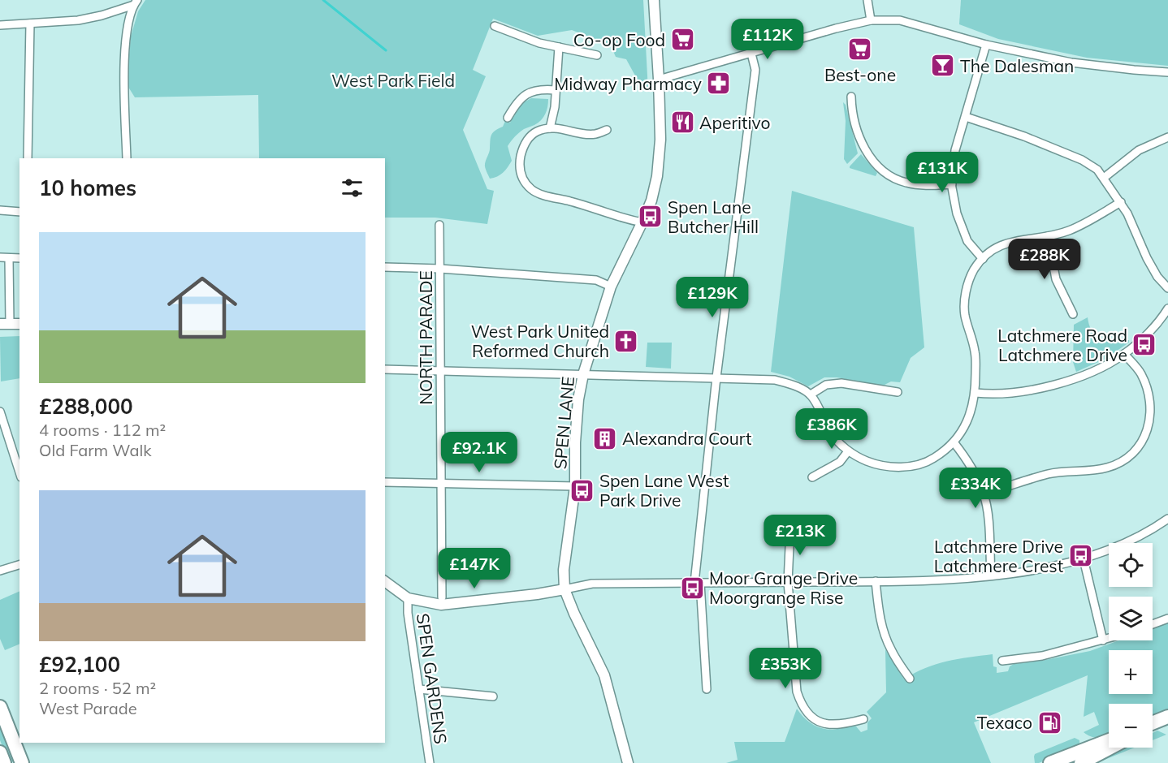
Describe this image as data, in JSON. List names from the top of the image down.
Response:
{
  "streets": {
    "street": ["NORTH PARADE", "SPEN LANE", "SPEN GARDENS"]
  },
  "parks": ["West Park Field"],
  "places": {
    "supermarket": ["Co-op Food", "Best-one"],
    "bar": ["The Dalesman"],
    "pharmacy": ["Midway Pharmacy"],
    "restaurant": ["Aperitivo"],
    "bus stop": [
      "Spen Lane Butcher Hill",
      "Latchmere Road Latchmere Drive",
      "Spen Lane West Park Drive",
      "Latchmere Drive Latchmere Crest",
      "Moor Grange Drive Moorgrange Rise"
    ],
    "church": ["West Park United Reformed Church"],
    "building": ["Alexandra Court"],
    "fuel station": ["Texaco"]
  },
  "page": {
    "price": [
      "£112K",
      "£131K",
      "£288K",
      "£129K",
      "£386K",
      "£92.1K",
      "£334K",
      "£213K",
      "£147K",
      "£353K"
    ],
    "heading": "10 homes",
    "list": [
      {
        "name": "£288,000",
        "note": "4 rooms · 112 m² · Old Farm Walk"
      },
      {
        "name": "£92,100",
        "note": "2 rooms · 52 m² · West Parade"
      }
    ],
    "map_buttons": ["+", "−"]
  }
}
